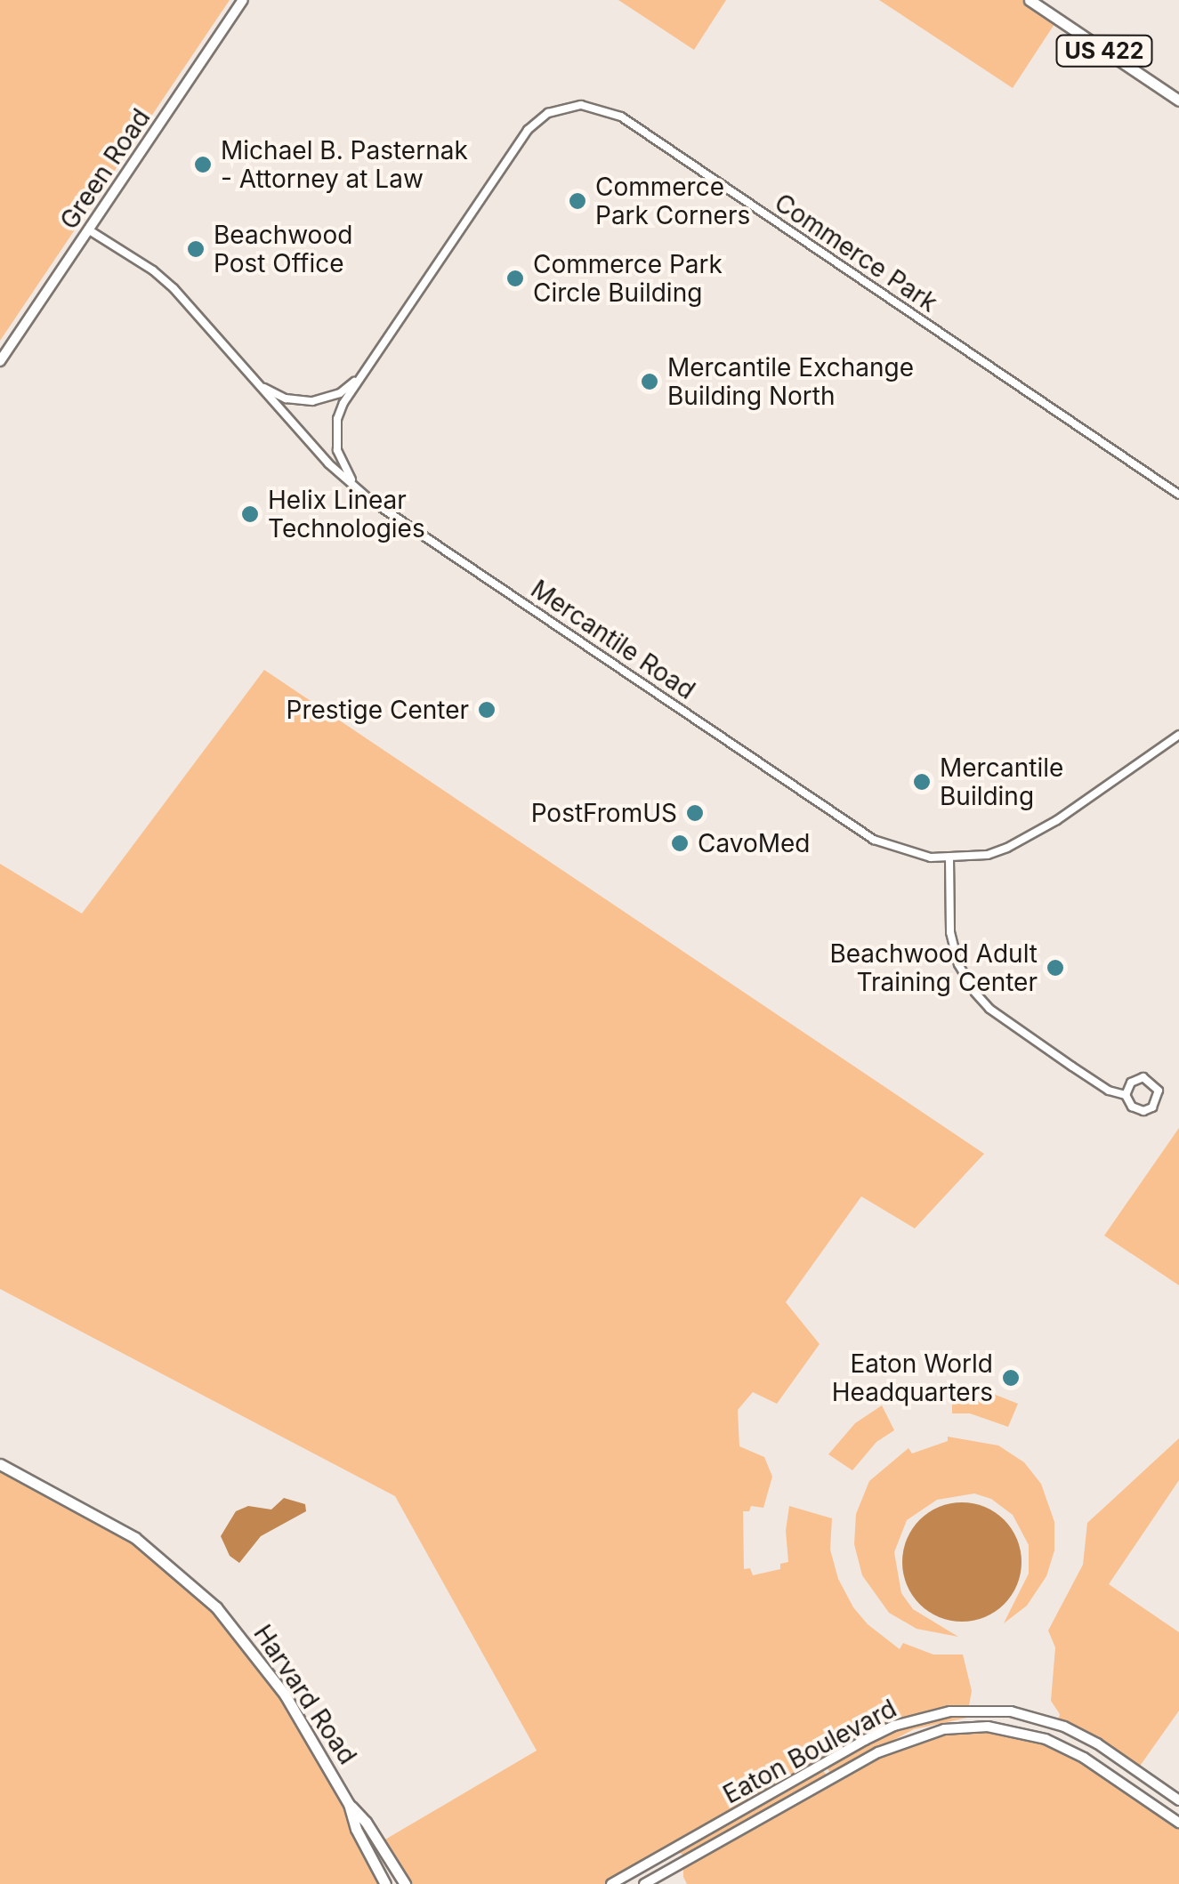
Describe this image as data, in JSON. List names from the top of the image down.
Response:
{
  "streets": {
    "main road": ["US 422", "Harvard Road"],
    "street": [
      "Green Road",
      "Commerce Park",
      "Mercantile Road",
      "Eaton Boulevard"
    ]
  },
  "crossings": [
    ["Green Road", "Mercantile Road"],
    ["Commerce Park", "Mercantile Road"]
  ],
  "places": [
    "Michael B. Pasternak - Attorney at Law",
    "Commerce Park Corners",
    "Beachwood Post Office",
    "Commerce Park Circle Building",
    "Mercantile Exchange Building North",
    "Helix Linear Technologies",
    "Prestige Center",
    "Mercantile Building",
    "PostFromUS",
    "CavoMed",
    "Beachwood Adult Training Center",
    "Eaton World Headquarters"
  ]
}
